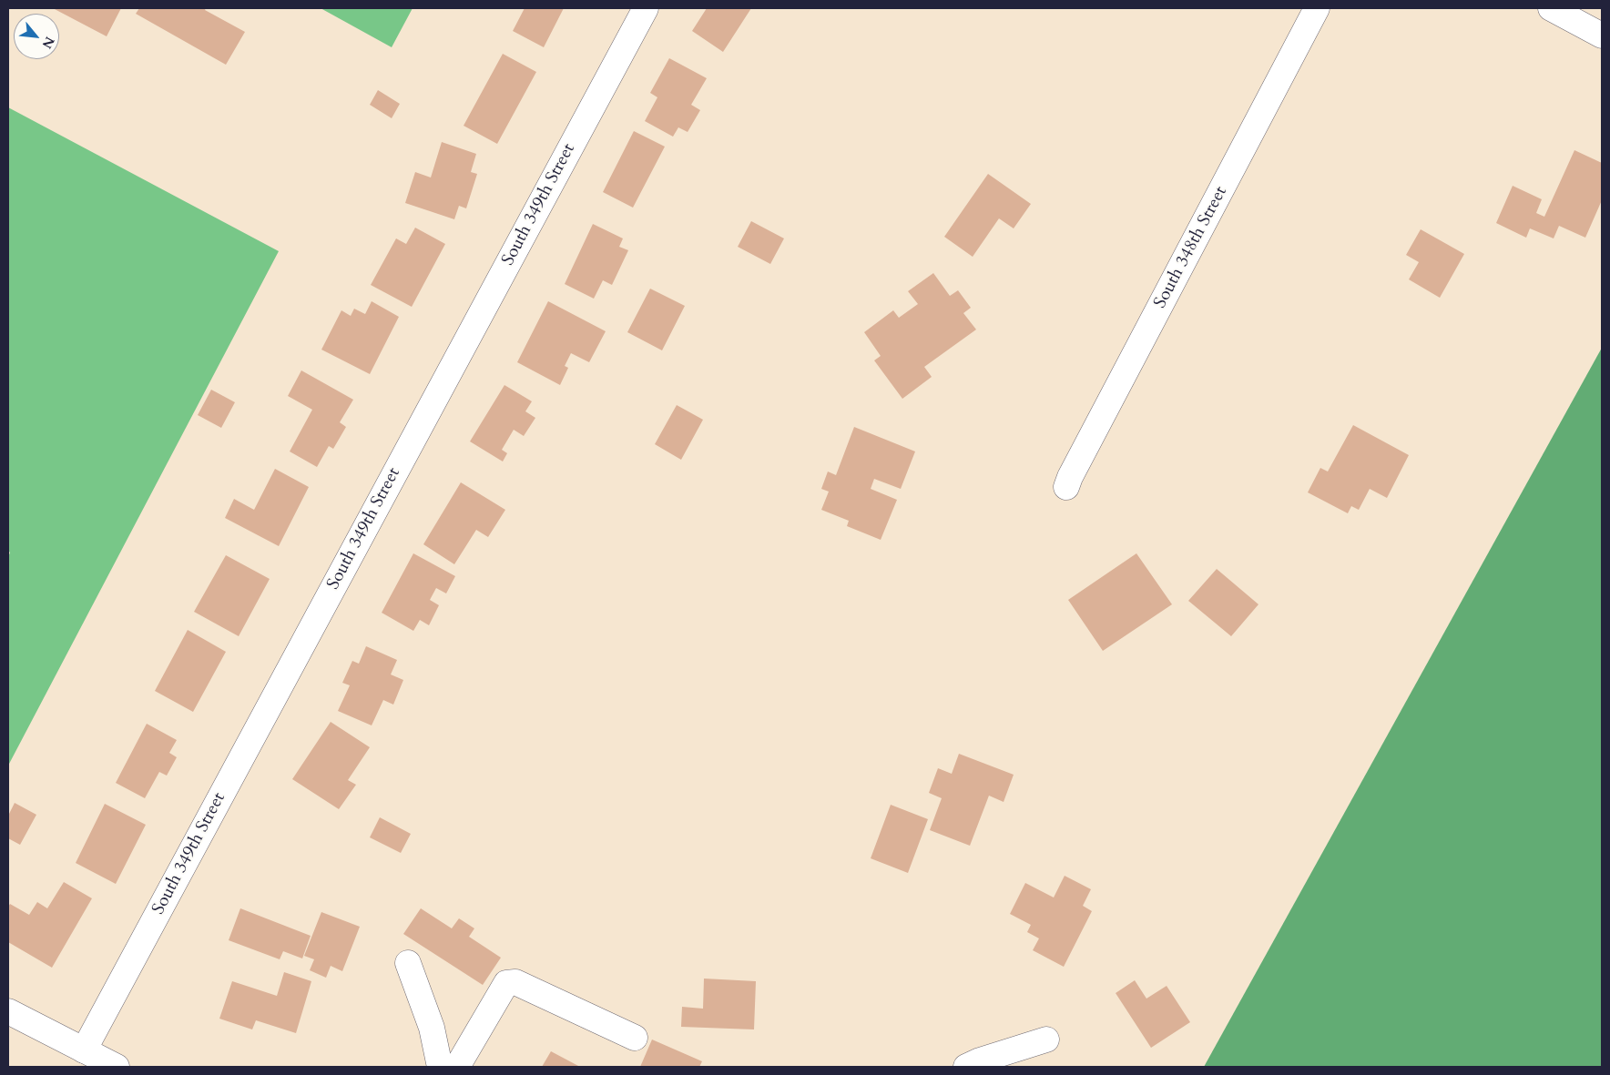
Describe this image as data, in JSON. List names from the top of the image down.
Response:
{
  "streets": {
    "street": ["South 349th Street", "South 348th Street"]
  },
  "north": "bottom right"
}
